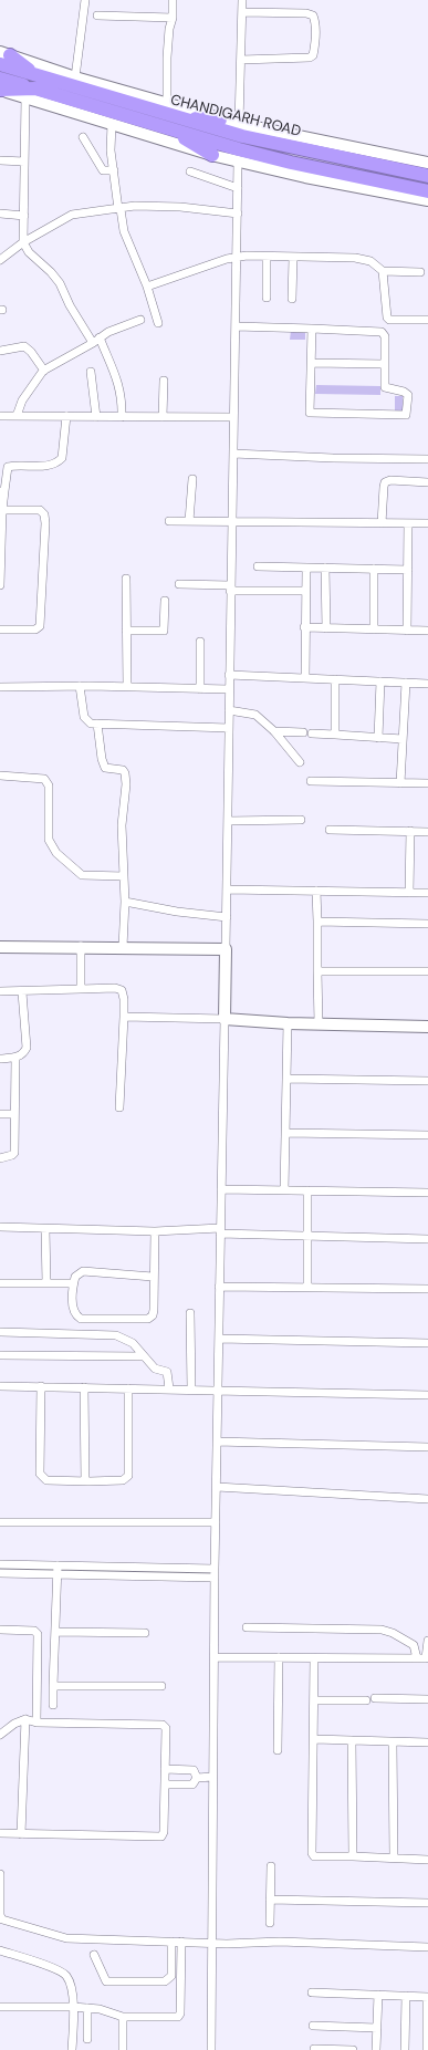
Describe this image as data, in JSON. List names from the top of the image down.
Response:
{
  "streets": {
    "highway": ["CHANDIGARH ROAD"]
  }
}
